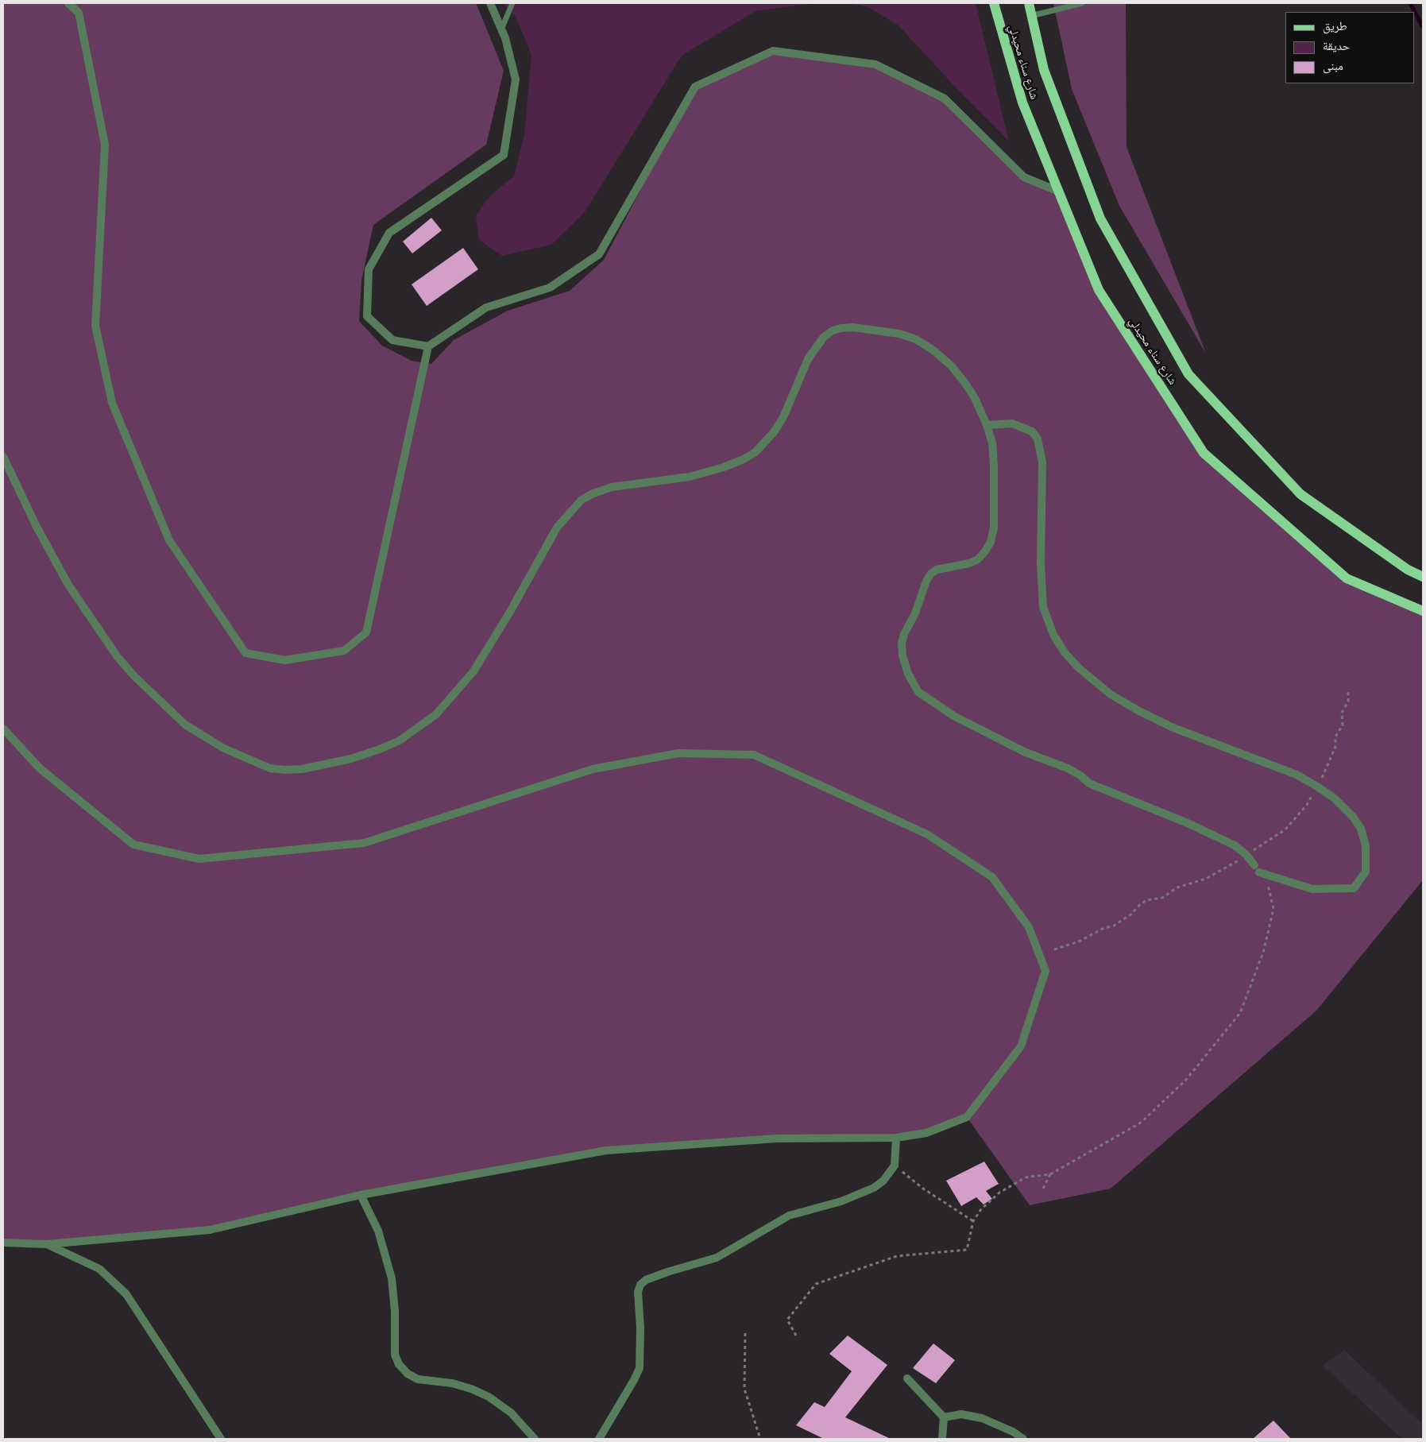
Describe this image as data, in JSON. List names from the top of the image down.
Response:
{
  "streets": {
    "main road": ["شارع سناء محيدلي"]
  },
  "legend": ["طريق", "حديقة", "مبنى"]
}
